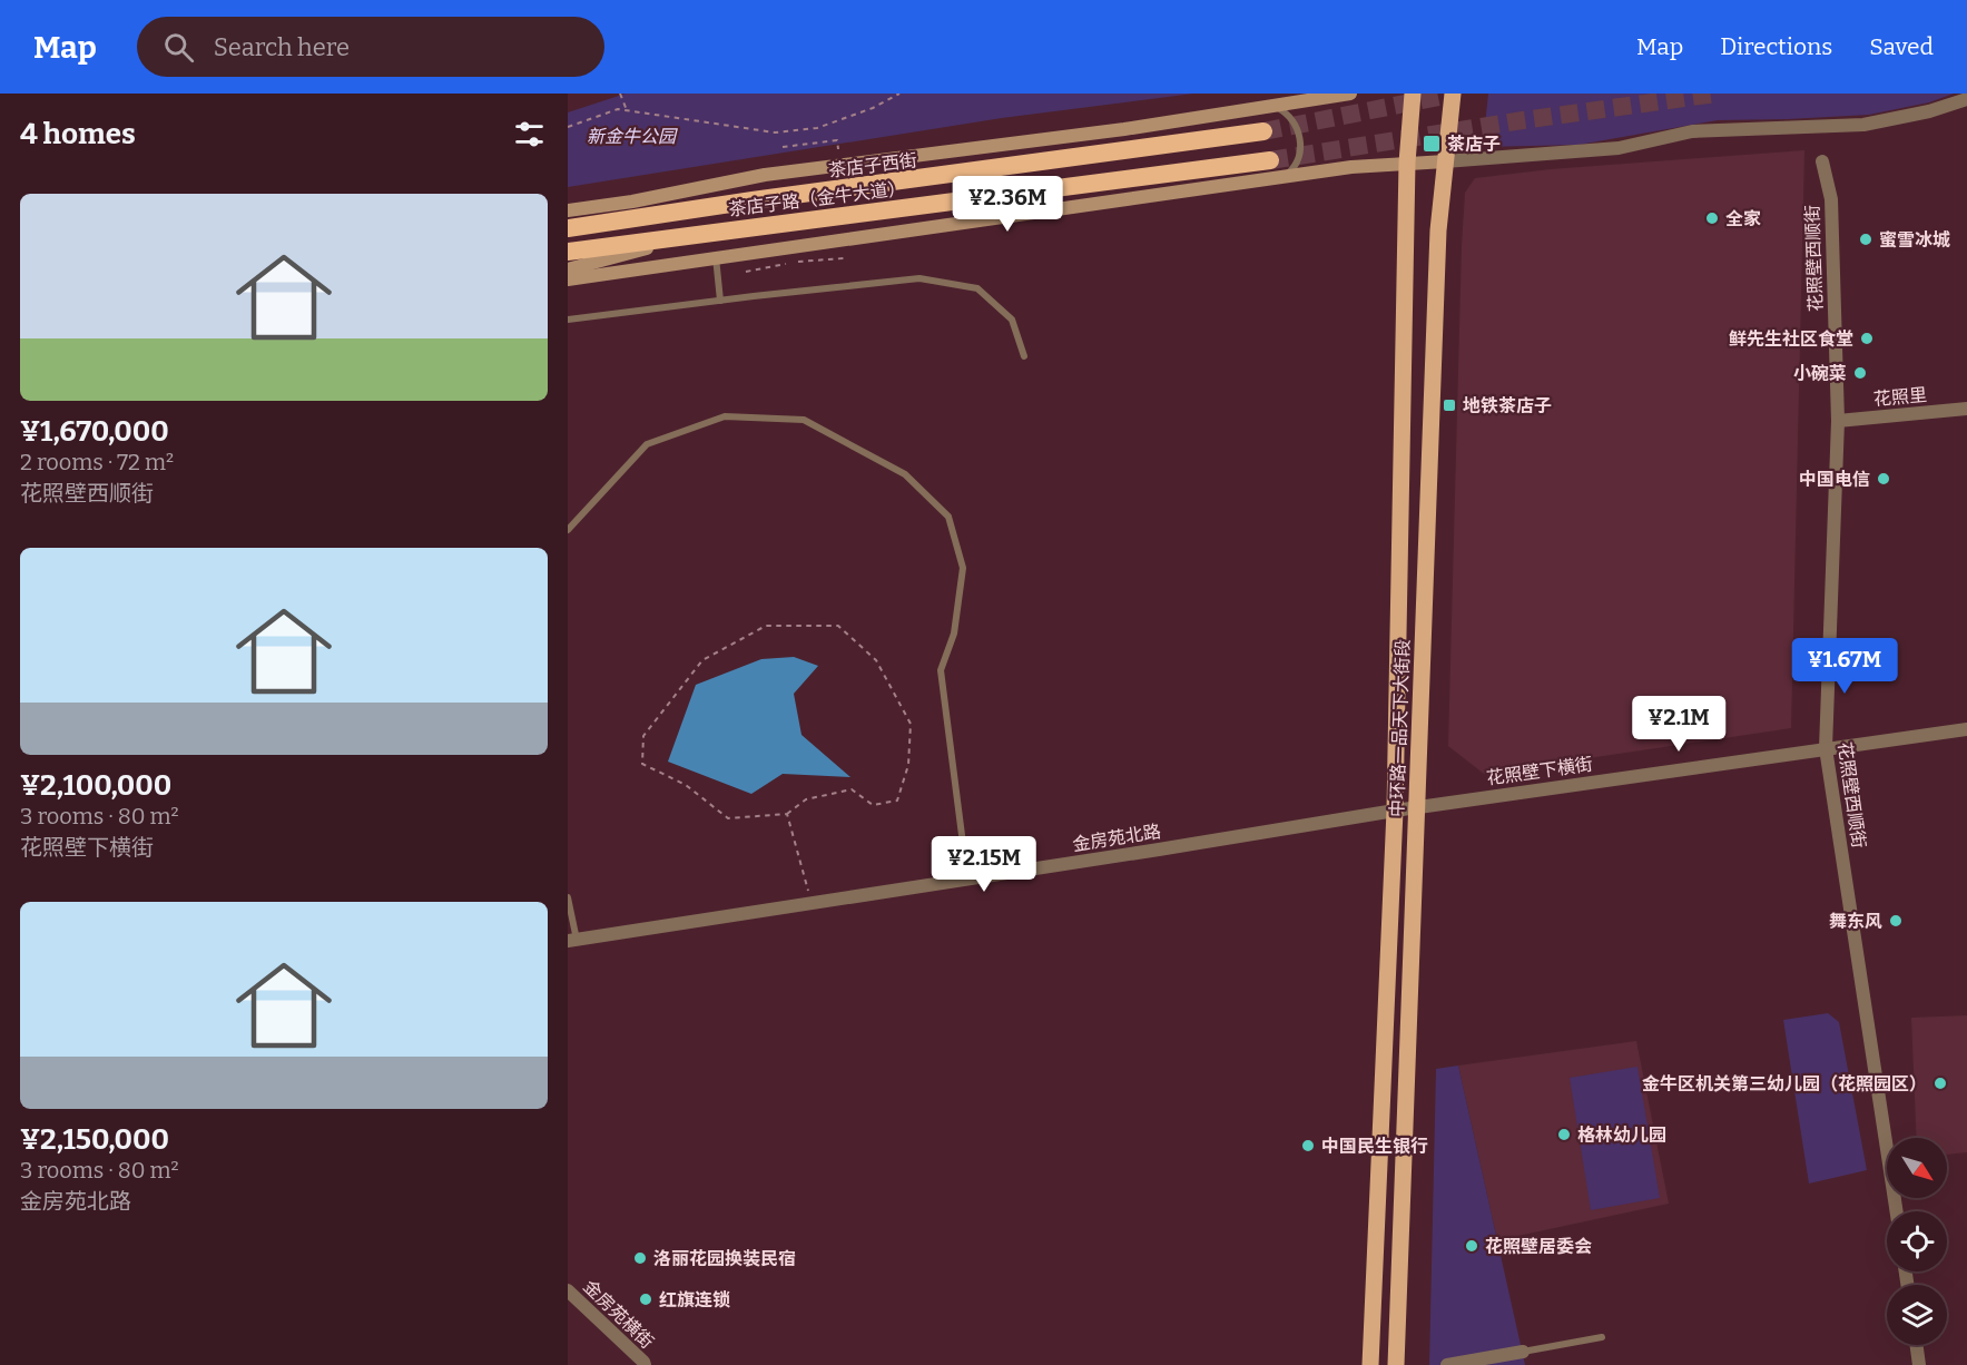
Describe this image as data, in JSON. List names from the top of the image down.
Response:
{
  "streets": {
    "highway": ["茶店子西街", "茶店子路（金牛大道）"],
    "main road": ["中环路一品天下大街段"],
    "street": [
      "花照壁西顺街",
      "花照里",
      "花照壁下横街",
      "金房苑北路",
      "金房苑横街"
    ]
  },
  "crossings": [
    ["花照壁西顺街", "花照里"],
    ["花照壁西顺街", "花照壁下横街"],
    ["中环路一品天下大街段", "花照壁下横街"],
    ["中环路一品天下大街段", "金房苑北路"],
    ["花照壁下横街", "金房苑北路"]
  ],
  "parks": ["新金牛公园"],
  "places": {
    "transit": ["茶店子", "地铁茶店子"],
    "other": [
      "全家",
      "蜜雪冰城",
      "鲜先生社区食堂",
      "小碗菜",
      "中国电信",
      "舞东风",
      "金牛区机关第三幼儿园（花照园区）",
      "格林幼儿园",
      "中国民生银行",
      "花照壁居委会",
      "洛丽花园换装民宿",
      "红旗连锁"
    ]
  },
  "north": "bottom right",
  "page": {
    "header": "Map",
    "search": "Search here",
    "nav": ["Map", "Directions", "Saved"],
    "heading": "4 homes",
    "list": [
      {
        "name": "¥1,670,000",
        "note": "2 rooms · 72 m² · 花照壁西顺街"
      },
      {
        "name": "¥2,100,000",
        "note": "3 rooms · 80 m² · 花照壁下横街"
      },
      {
        "name": "¥2,150,000",
        "note": "3 rooms · 80 m² · 金房苑北路"
      }
    ],
    "price": [
      "¥2.36M",
      "¥1.67M",
      "¥2.1M",
      "¥2.15M"
    ]
  }
}
